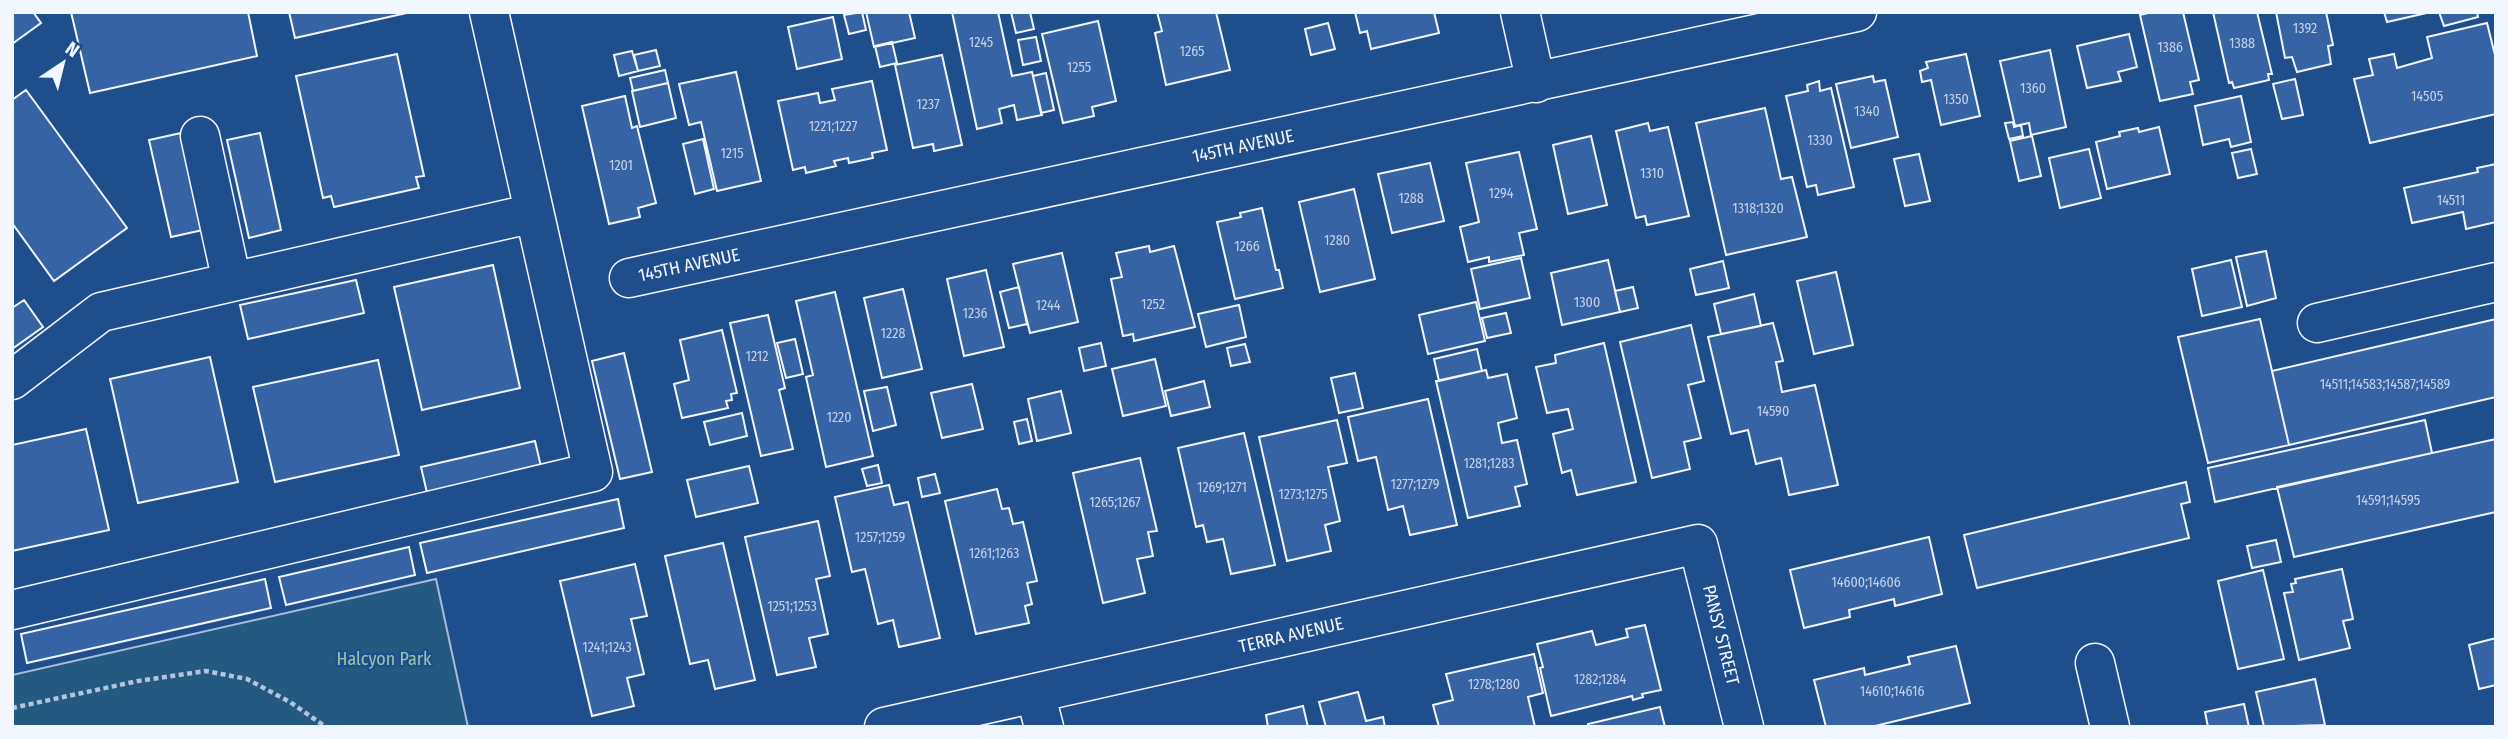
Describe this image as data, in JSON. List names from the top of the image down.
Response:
{
  "streets": {
    "street": ["145TH AVENUE", "TERRA AVENUE", "PANSY STREET"]
  },
  "crossings": [
    ["TERRA AVENUE", "PANSY STREET"]
  ],
  "parks": ["Halcyon Park"],
  "house_numbers": [
    "1392",
    "1245",
    "1388",
    "1386",
    "1265",
    "1255",
    "1360",
    "14505",
    "1350",
    "1237",
    "1340",
    "1221;1227",
    "1330",
    "1215",
    "1201",
    "1310",
    "1294",
    "1288",
    "14511",
    "1318;1320",
    "1280",
    "1266",
    "1300",
    "1252",
    "1244",
    "1236",
    "1228",
    "1212",
    "14511;14583;14587;14589",
    "14590",
    "1220",
    "1281;1283",
    "1277;1279",
    "1269;1271",
    "1273;1275",
    "14591;14595",
    "1265;1267",
    "1257;1259",
    "1261;1263",
    "14600;14606",
    "1251;1253",
    "1241;1243",
    "1282;1284",
    "1278;1280",
    "14610;14616"
  ],
  "north": "top right"
}
